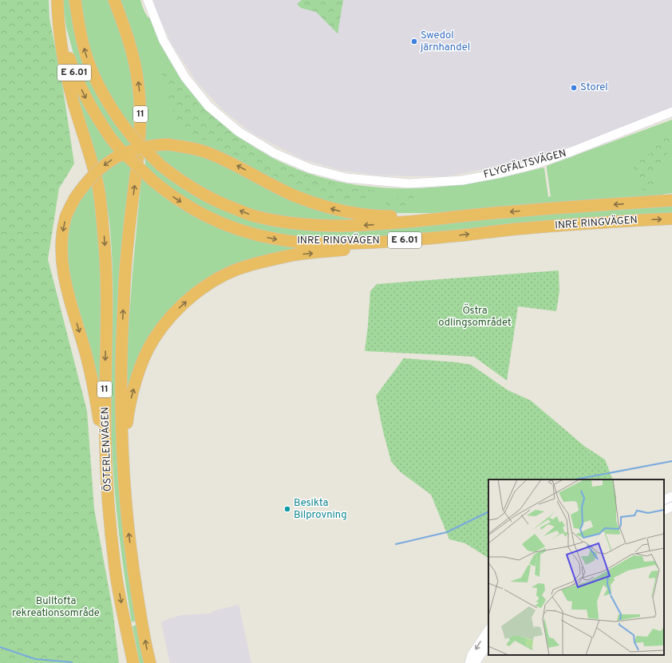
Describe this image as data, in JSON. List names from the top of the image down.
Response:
{
  "streets": {
    "highway": [
      "E 6.01",
      "11",
      "INRE RINGVÄGEN",
      "ÖSTERLENVÄGEN"
    ],
    "street": ["FLYGFÄLTSVÄGEN"]
  },
  "crossings": [
    ["INRE RINGVÄGEN", "ÖSTERLENVÄGEN"]
  ],
  "parks": ["Östra odlingsområdet", "Bulltofta rekreationsområde"],
  "places": ["Swedol järnhandel", "Storel", "Besikta Bilprovning"]
}
